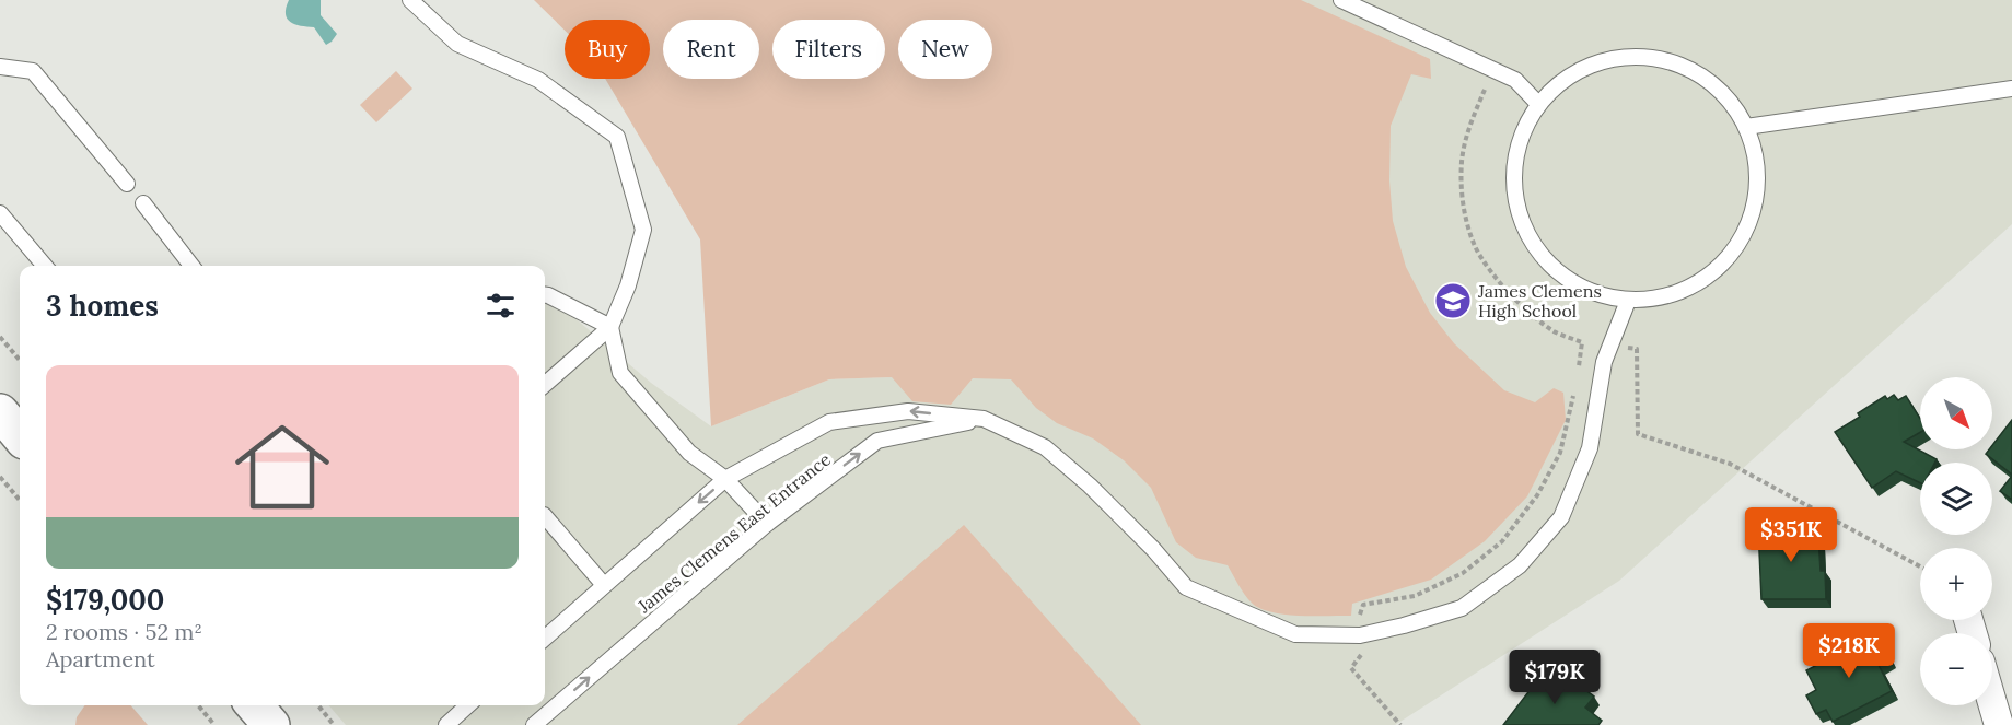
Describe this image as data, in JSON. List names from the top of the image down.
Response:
{
  "streets": {
    "lane": ["James Clemens East Entrance"]
  },
  "places": {
    "school or university": ["James Clemens High School"]
  },
  "north": "bottom right",
  "page": {
    "chip": [
      "Buy",
      "Rent",
      "Filters",
      "New"
    ],
    "heading": "3 homes",
    "list": [
      {
        "name": "$179,000",
        "note": "2 rooms · 52 m² · Apartment"
      }
    ],
    "map_buttons": ["+", "−"],
    "price": ["$351K", "$218K", "$179K"]
  }
}
